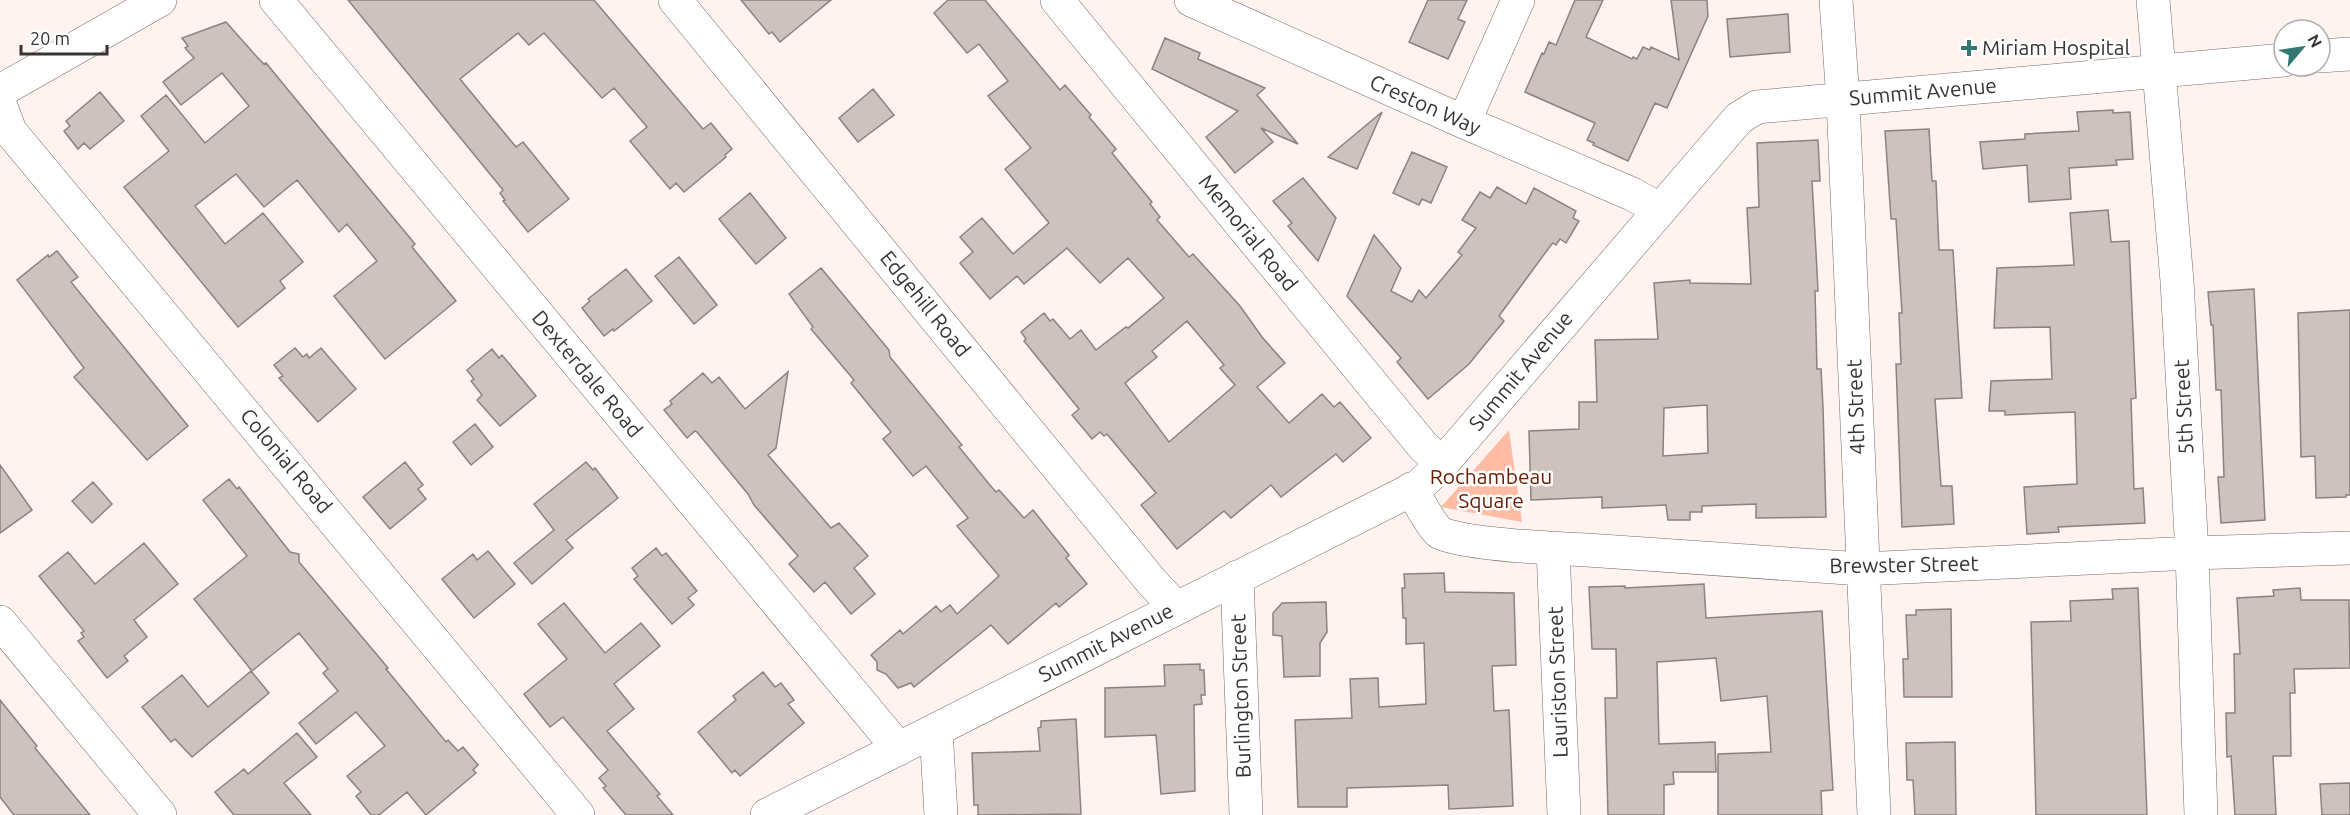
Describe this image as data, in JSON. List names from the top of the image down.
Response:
{
  "streets": {
    "street": [
      "Summit Avenue",
      "Creston Way",
      "Memorial Road",
      "Edgehill Road",
      "Dexterdale Road",
      "4th Street",
      "5th Street",
      "Colonial Road",
      "Brewster Street",
      "Lauriston Street",
      "Burlington Street"
    ]
  },
  "crossings": [
    ["Summit Avenue", "Creston Way"],
    ["Summit Avenue", "Memorial Road"],
    ["Summit Avenue", "Edgehill Road"],
    ["Summit Avenue", "Dexterdale Road"],
    ["Summit Avenue", "4th Street"],
    ["Summit Avenue", "5th Street"],
    ["Summit Avenue", "Brewster Street"],
    ["Summit Avenue", "Burlington Street"],
    ["4th Street", "Brewster Street"],
    ["5th Street", "Brewster Street"],
    ["Brewster Street", "Lauriston Street"]
  ],
  "parks": ["Rochambeau Square"],
  "places": {
    "health": ["Miriam Hospital"]
  },
  "scale_bar": "20 m",
  "north": "top right"
}
